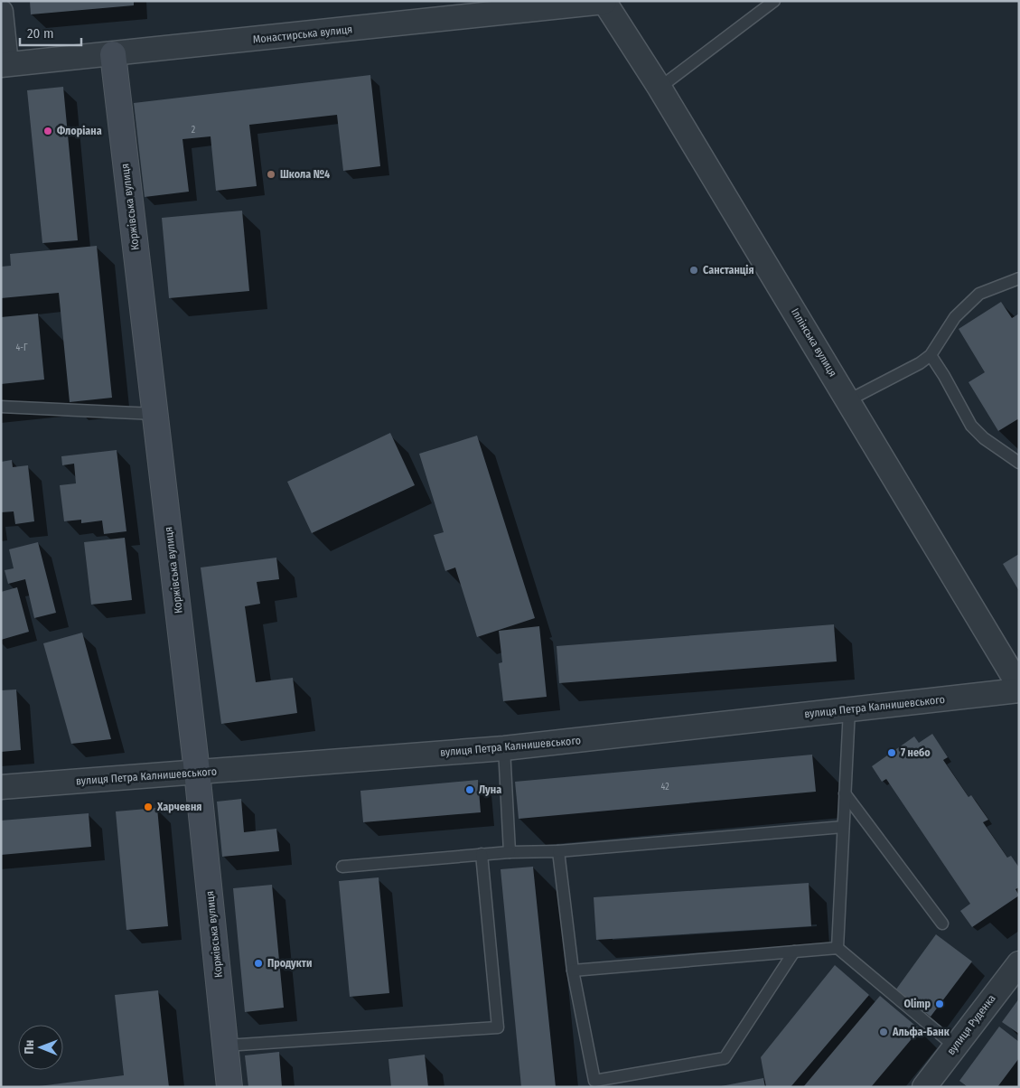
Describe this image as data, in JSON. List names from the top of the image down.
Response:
{
  "streets": {
    "street": [
      "Монастирська вулиця",
      "Коржівська вулиця",
      "Іллінська вулиця",
      "вулиця Петра Калнишевського",
      "вулиця Руденка"
    ]
  },
  "crossings": [
    ["Монастирська вулиця", "Коржівська вулиця"],
    ["Монастирська вулиця", "Іллінська вулиця"],
    ["Коржівська вулиця", "вулиця Петра Калнишевського"]
  ],
  "places": [
    "Флоріана",
    "Школа №4",
    "Санстанція",
    "7 небо",
    "Луна",
    "Харчевня",
    "Продукти",
    "Olimp",
    "Альфа-Банк"
  ],
  "house_numbers": ["2", "4-Г", "42"],
  "scale_bar": "20 m",
  "north": "left"
}
